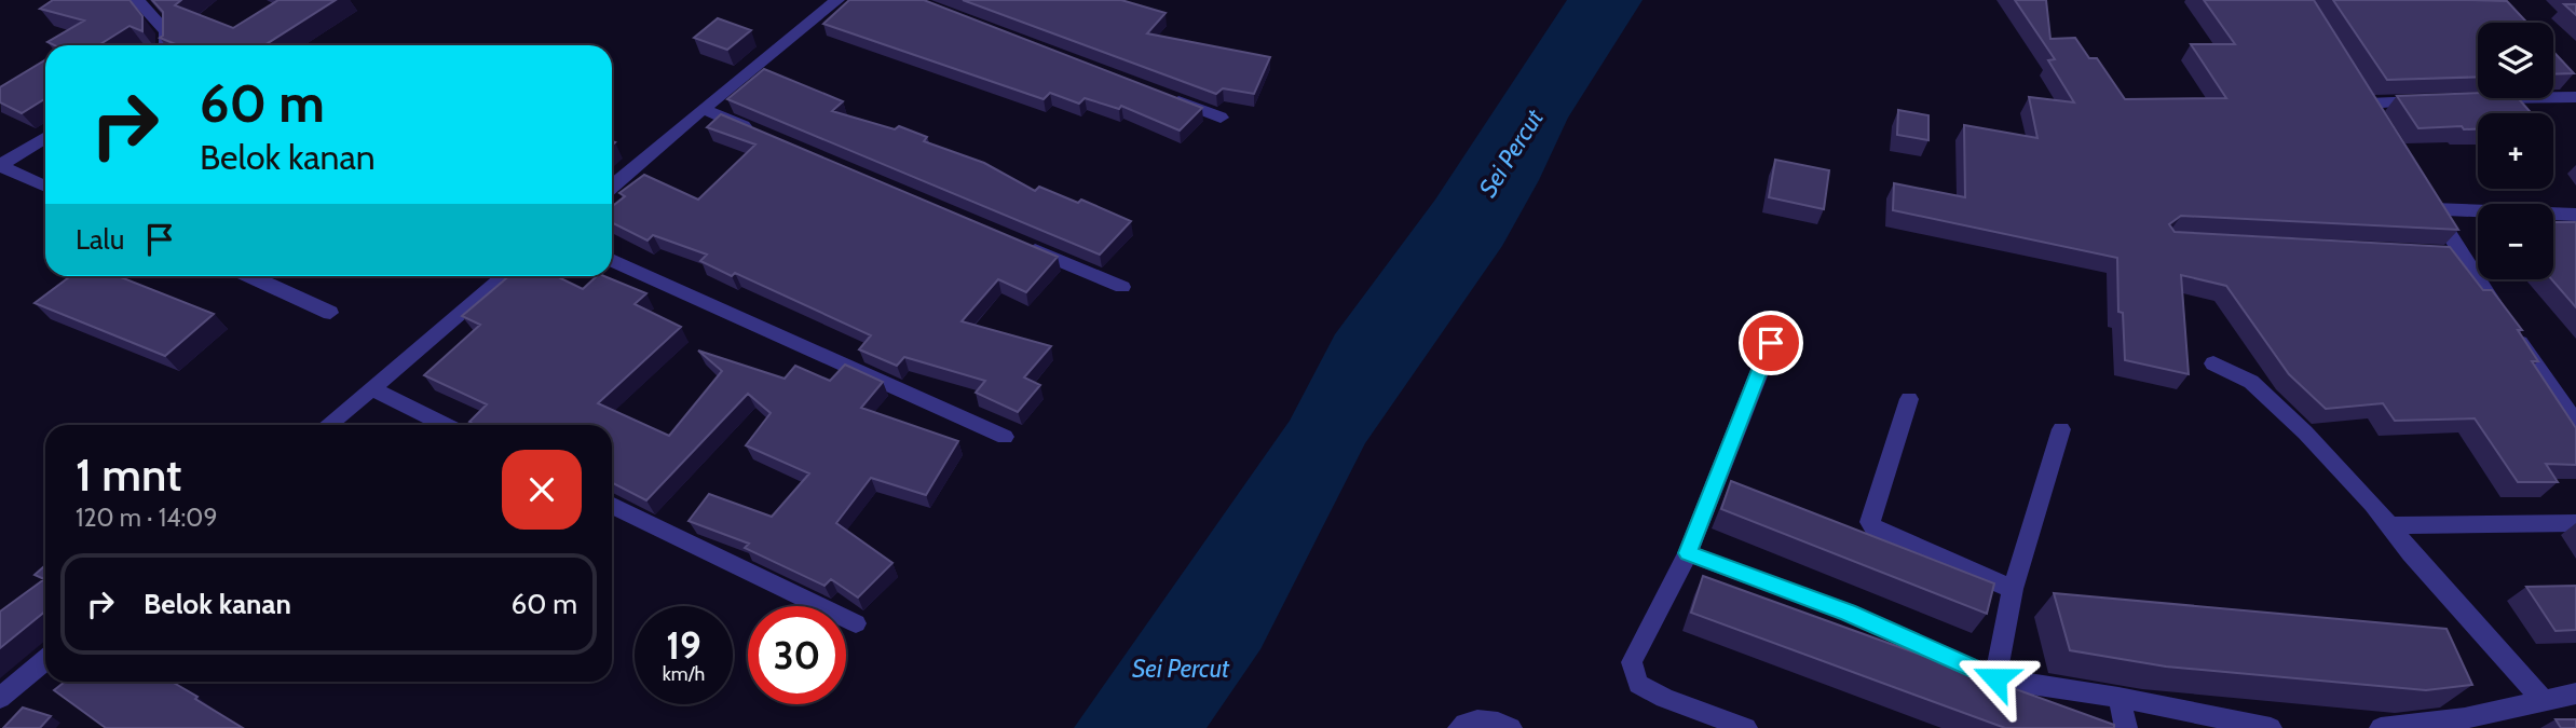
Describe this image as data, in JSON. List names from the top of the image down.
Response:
{
  "water": ["Sei Percut"],
  "page": {
    "map_buttons": ["+", "−"],
    "turn": ["60 m", "Belok kanan"],
    "then": "Lalu",
    "heading": ["1 mnt", "120 m · 14:09"],
    "list": [
      {
        "name": "Belok kanan",
        "value": "60 m"
      }
    ],
    "speed": "19 km/h",
    "limit": "30"
  }
}
